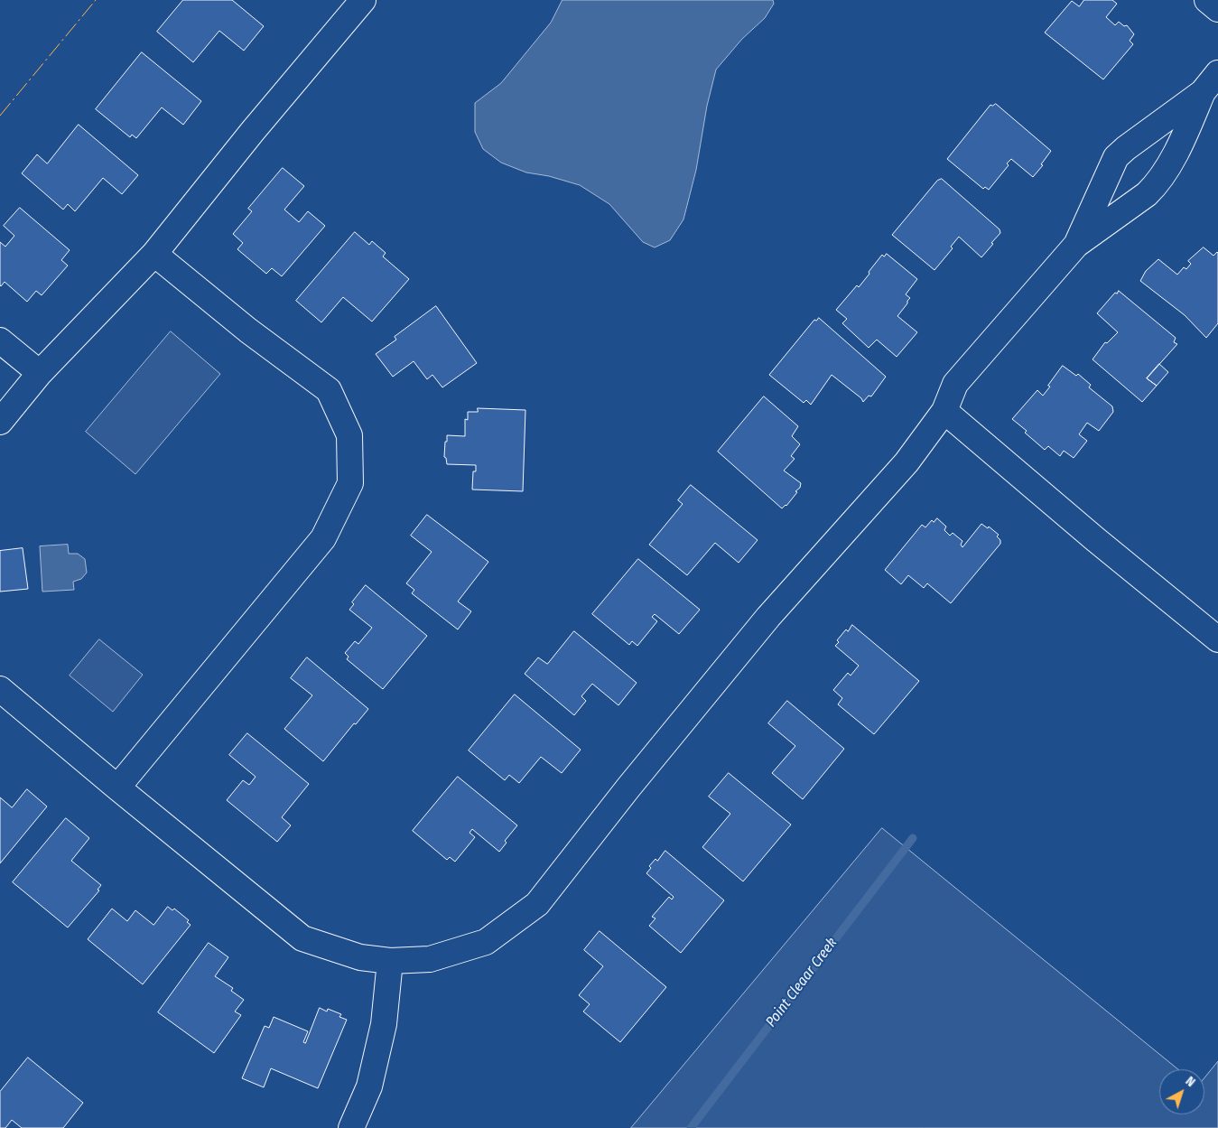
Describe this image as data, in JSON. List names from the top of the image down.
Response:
{
  "water": ["Point Cleaar Creek"],
  "north": "top right"
}
